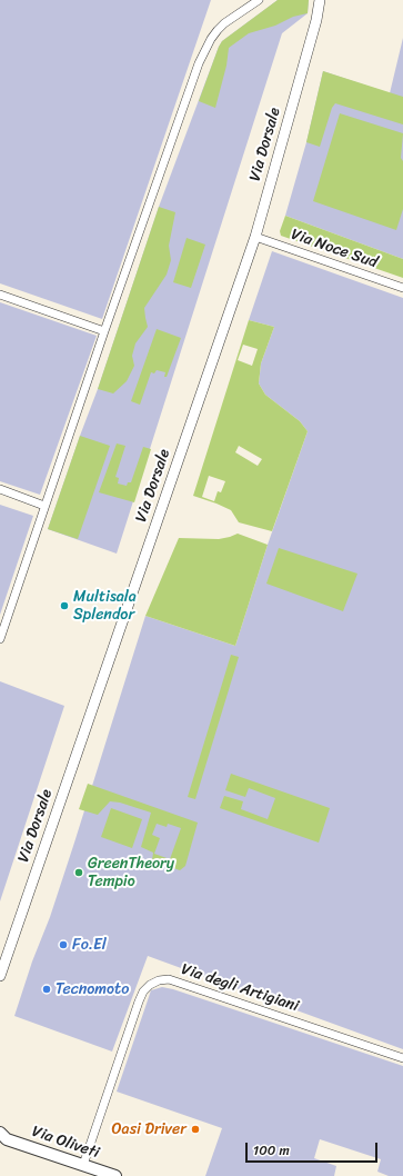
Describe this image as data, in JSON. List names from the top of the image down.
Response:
{
  "streets": {
    "main road": ["Via Oliveti"],
    "street": ["Via Dorsale", "Via Noce Sud", "Via degli Artigiani"]
  },
  "crossings": [
    ["Via Dorsale", "Via Noce Sud"],
    ["Via degli Artigiani", "Via Oliveti"]
  ],
  "places": [
    "Multisala Splendor",
    "GreenTheory Tempio",
    "Fo.El",
    "Tecnomoto",
    "Oasi Driver"
  ],
  "scale_bar": "100 m"
}
